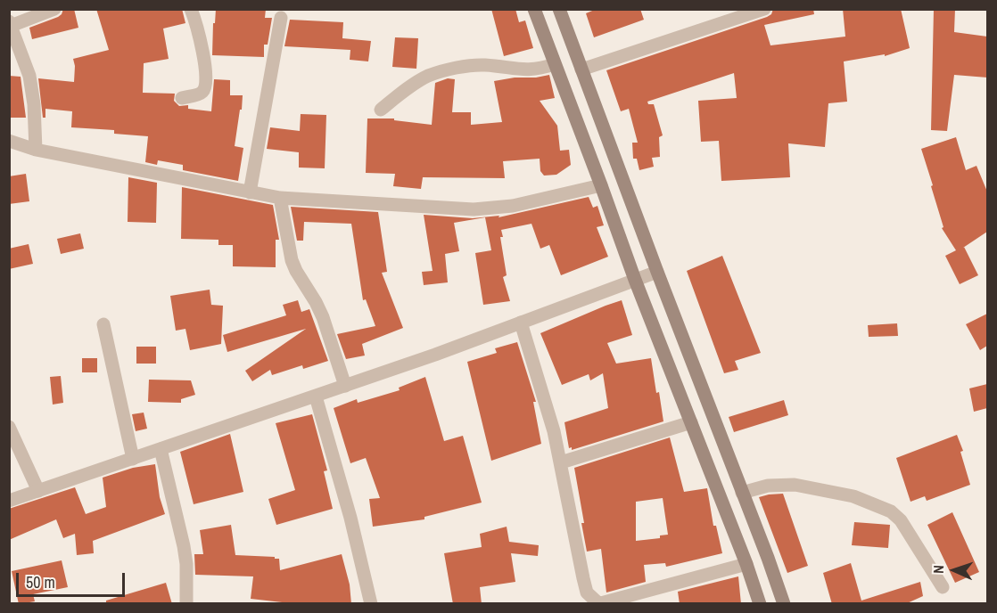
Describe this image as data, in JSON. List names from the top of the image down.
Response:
{
  "scale_bar": "50 m",
  "north": "left"
}
